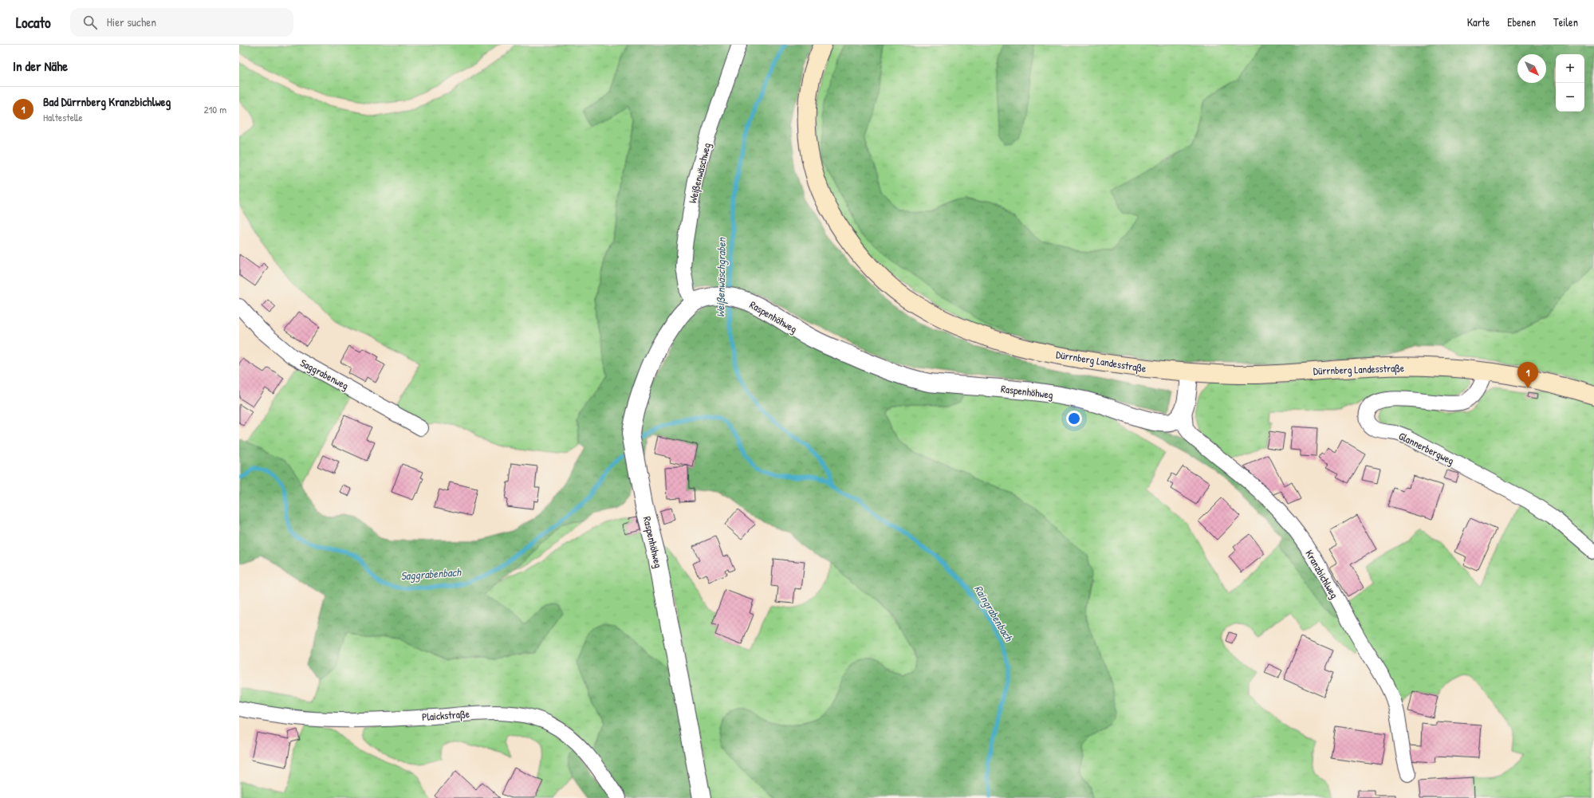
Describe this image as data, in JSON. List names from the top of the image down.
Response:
{
  "streets": {
    "main road": ["Dürrnberg Landesstraße"],
    "street": [
      "Weißenwäschweg",
      "Raspenhöhweg",
      "Saggrabenweg",
      "Glannerbergweg",
      "Kranzbichlweg",
      "Plaickstraße"
    ]
  },
  "crossings": [
    ["Weißenwäschweg", "Raspenhöhweg"],
    ["Raspenhöhweg", "Kranzbichlweg"],
    ["Dürrnberg Landesstraße", "Glannerbergweg"]
  ],
  "water": ["Weißenwäschgraben", "Saggrabenbach", "Raingrabenbach"],
  "north": "bottom right",
  "page": {
    "header": "Locato",
    "search": "Hier suchen",
    "nav": ["Karte", "Ebenen", "Teilen"],
    "heading": "In der Nähe",
    "map_buttons": ["+", "−"],
    "list": [
      {
        "mark": "1",
        "name": "Bad Dürrnberg Kranzbichlweg",
        "note": "Haltestelle",
        "value": "210 m"
      }
    ],
    "pins": "1"
  }
}
